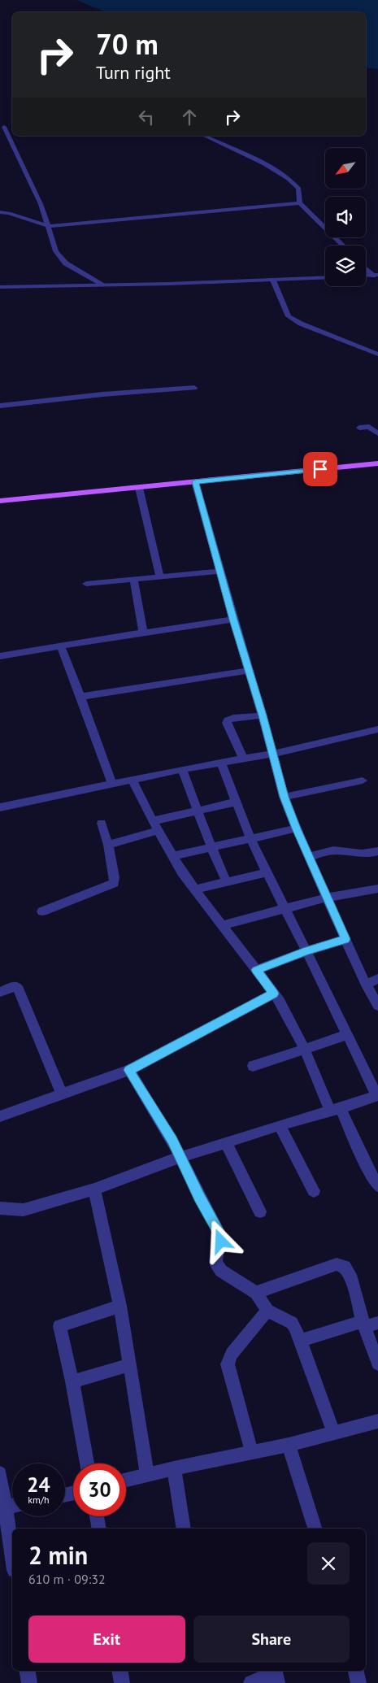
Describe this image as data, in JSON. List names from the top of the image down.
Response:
{
  "north": "bottom left",
  "page": {
    "turn": ["70 m", "Turn right"],
    "speed": "24 km/h",
    "limit": "30",
    "heading": ["2 min", "610 m · 09:32"],
    "buttons": ["Exit", "Share"]
  }
}
